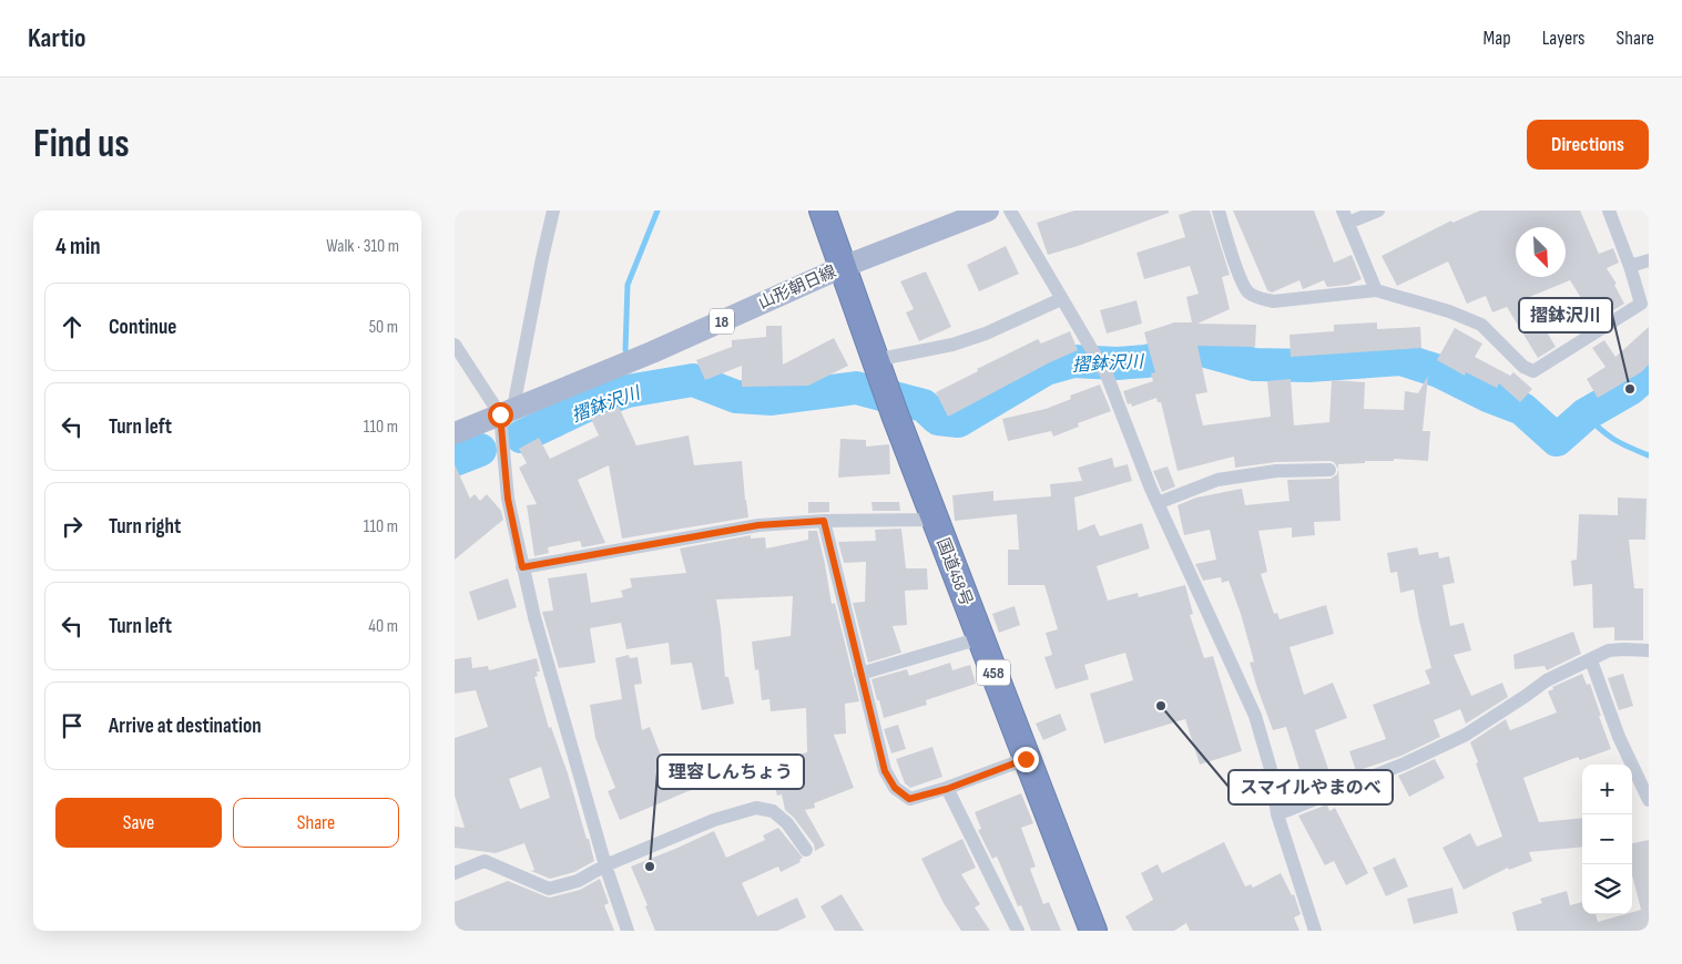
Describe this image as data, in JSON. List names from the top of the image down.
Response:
{
  "streets": {
    "highway": ["国道458号", "458"],
    "main road": ["山形朝日線", "18"]
  },
  "crossings": [
    ["山形朝日線", "国道458号"]
  ],
  "water": ["摺鉢沢川"],
  "places": ["摺鉢沢川", "スマイルやまのべ", "理容しんちょう"],
  "north": "bottom right",
  "page": {
    "header": "Kartio",
    "nav": ["Map", "Layers", "Share"],
    "buttons": [
      "Directions",
      ["Save", "Share"]
    ],
    "title": "Find us",
    "heading": ["4 min", "Walk · 310 m"],
    "list": [
      ["Continue", "50 m"],
      ["Turn left", "110 m"],
      ["Turn right", "110 m"],
      ["Turn left", "40 m"],
      "Arrive at destination"
    ],
    "map_buttons": ["+", "−"]
  }
}
